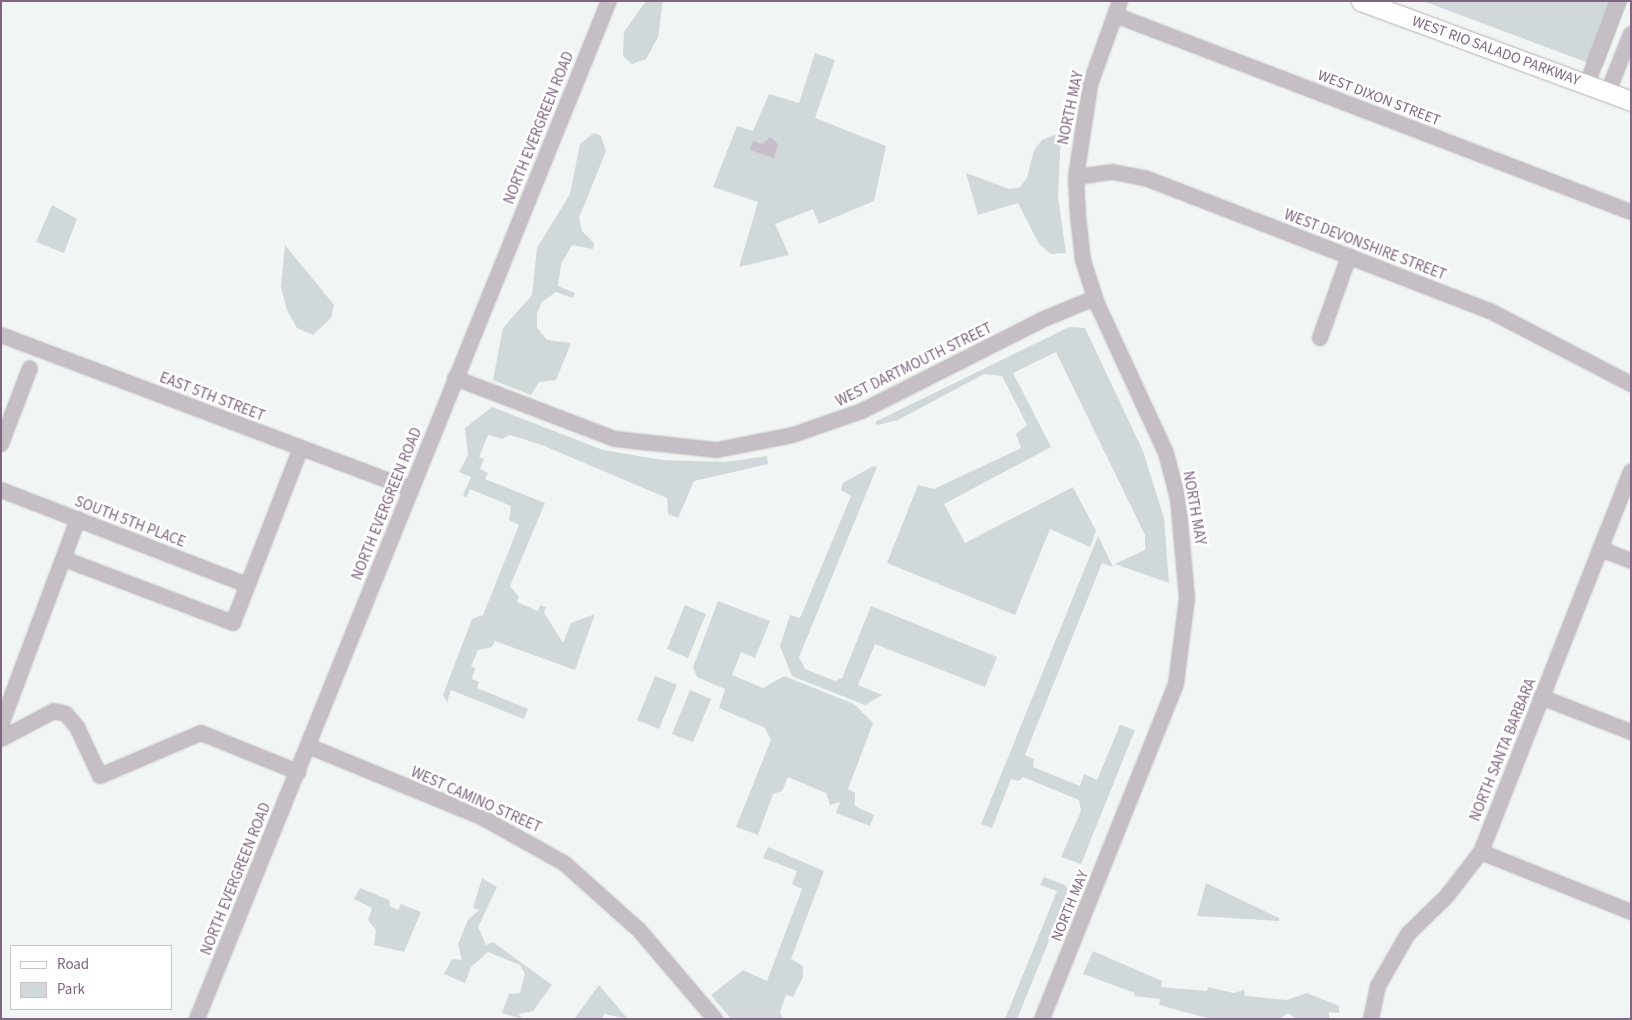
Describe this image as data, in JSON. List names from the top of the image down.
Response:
{
  "streets": {
    "main road": ["WEST RIO SALADO PARKWAY"],
    "street": [
      "WEST DIXON STREET",
      "NORTH MAY",
      "NORTH EVERGREEN ROAD",
      "WEST DEVONSHIRE STREET",
      "WEST DARTMOUTH STREET",
      "EAST 5TH STREET",
      "SOUTH 5TH PLACE",
      "NORTH SANTA BARBARA",
      "WEST CAMINO STREET"
    ]
  },
  "crossings": [
    ["WEST DIXON STREET", "NORTH MAY"],
    ["NORTH MAY", "WEST DEVONSHIRE STREET"],
    ["NORTH MAY", "WEST DARTMOUTH STREET"],
    ["NORTH EVERGREEN ROAD", "WEST DARTMOUTH STREET"],
    ["NORTH EVERGREEN ROAD", "EAST 5TH STREET"],
    ["NORTH EVERGREEN ROAD", "WEST CAMINO STREET"]
  ],
  "legend": ["Road", "Park"]
}
